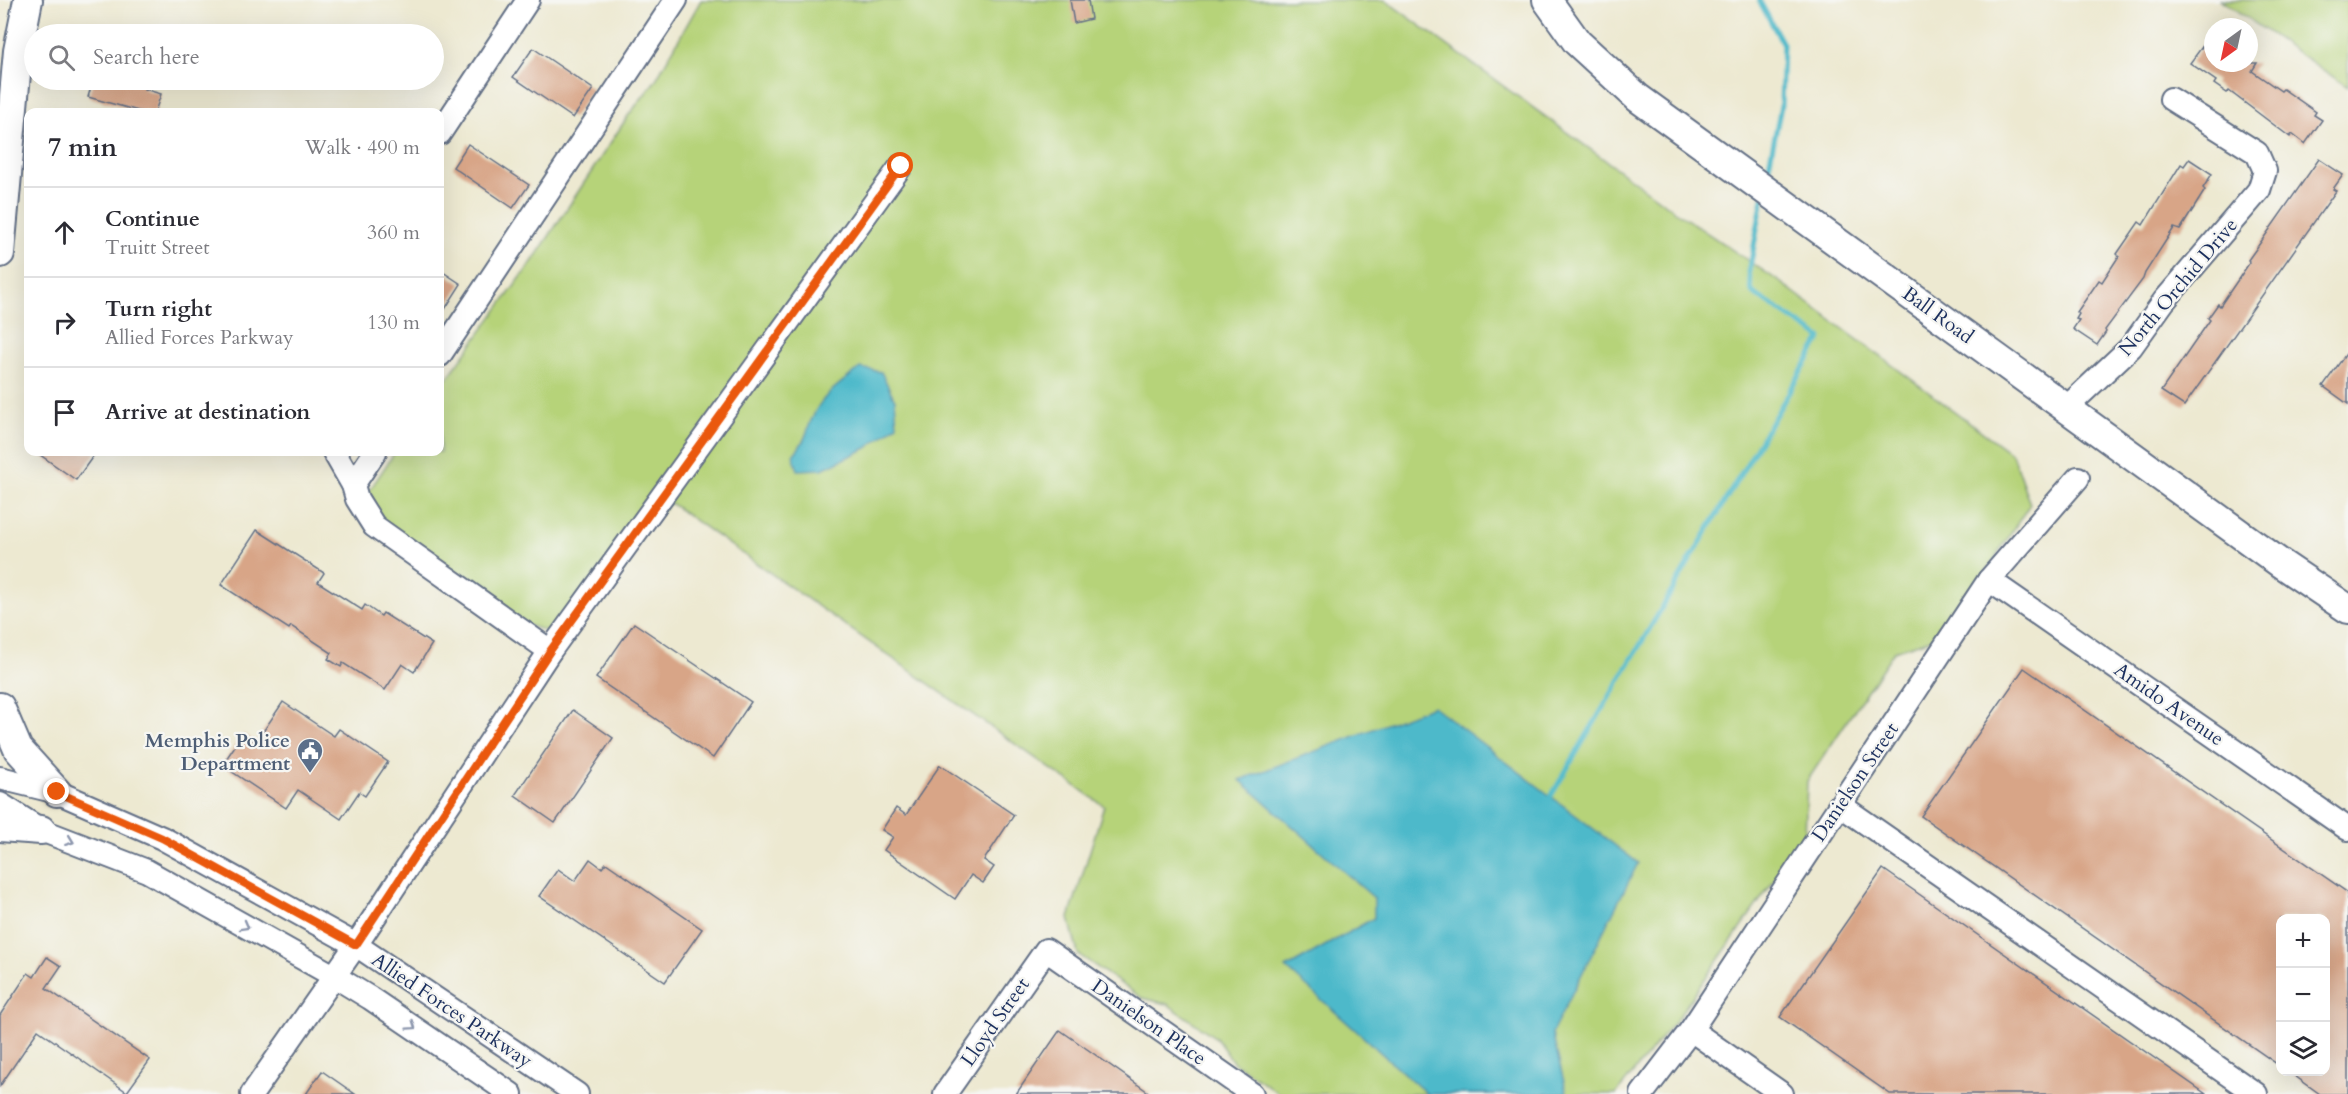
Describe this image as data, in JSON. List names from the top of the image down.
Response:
{
  "streets": {
    "main road": ["Ball Road"],
    "street": [
      "North Orchid Drive",
      "Amido Avenue",
      "Danielson Street",
      "Allied Forces Parkway",
      "Lloyd Street",
      "Danielson Place"
    ]
  },
  "crossings": [
    ["North Orchid Drive", "Ball Road"],
    ["Amido Avenue", "Danielson Street"],
    ["Lloyd Street", "Danielson Place"]
  ],
  "places": {
    "public building": ["Memphis Police Department"]
  },
  "north": "bottom left",
  "page": {
    "search": "Search here",
    "heading": ["7 min", "Walk · 490 m"],
    "list": [
      ["Continue", "Truitt Street", "360 m"],
      ["Turn right", "Allied Forces Parkway", "130 m"],
      "Arrive at destination"
    ],
    "map_buttons": ["+", "−"]
  }
}
